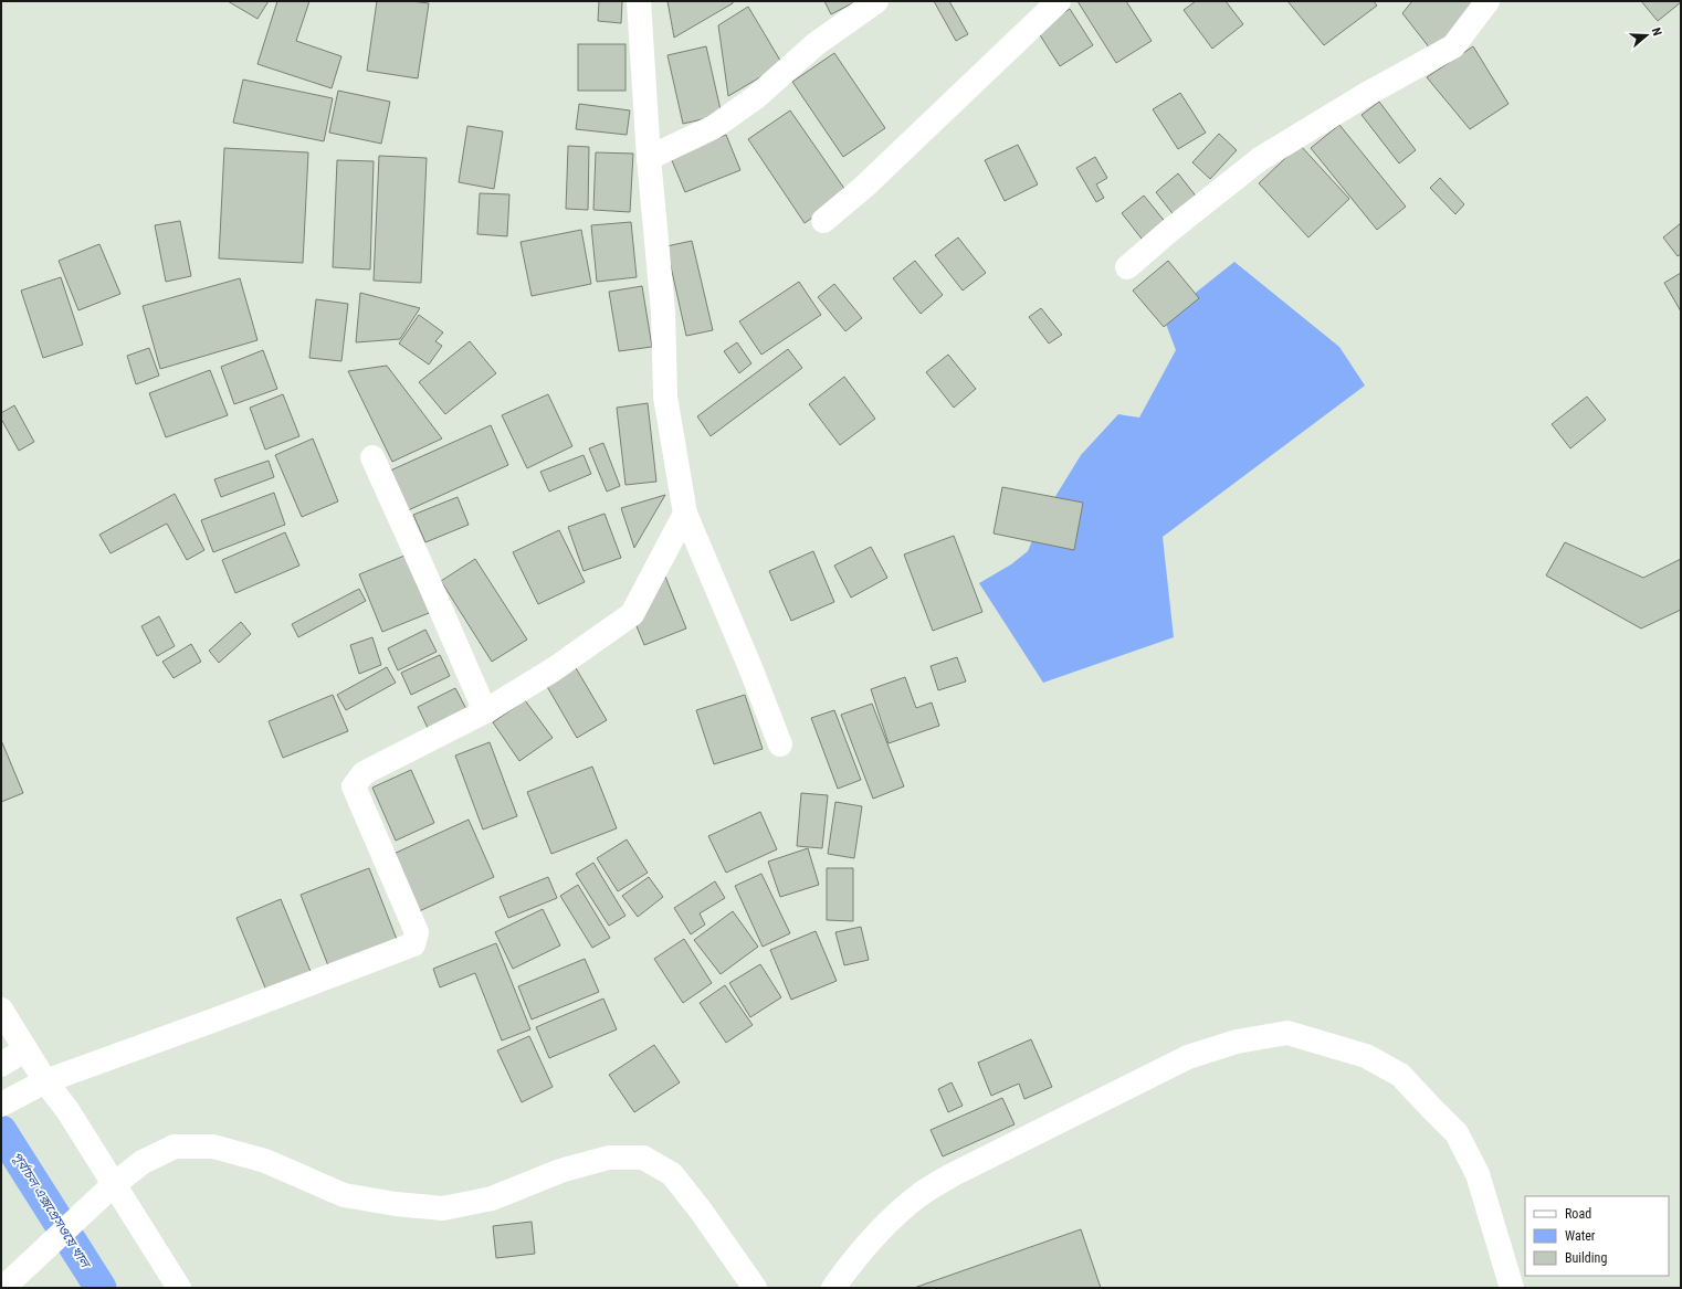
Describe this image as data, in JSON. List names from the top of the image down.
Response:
{
  "water": ["পূর্বাচল এক্সপ্রেসওয়ে খাল"],
  "legend": ["Road", "Water", "Building"],
  "north": "right"
}
